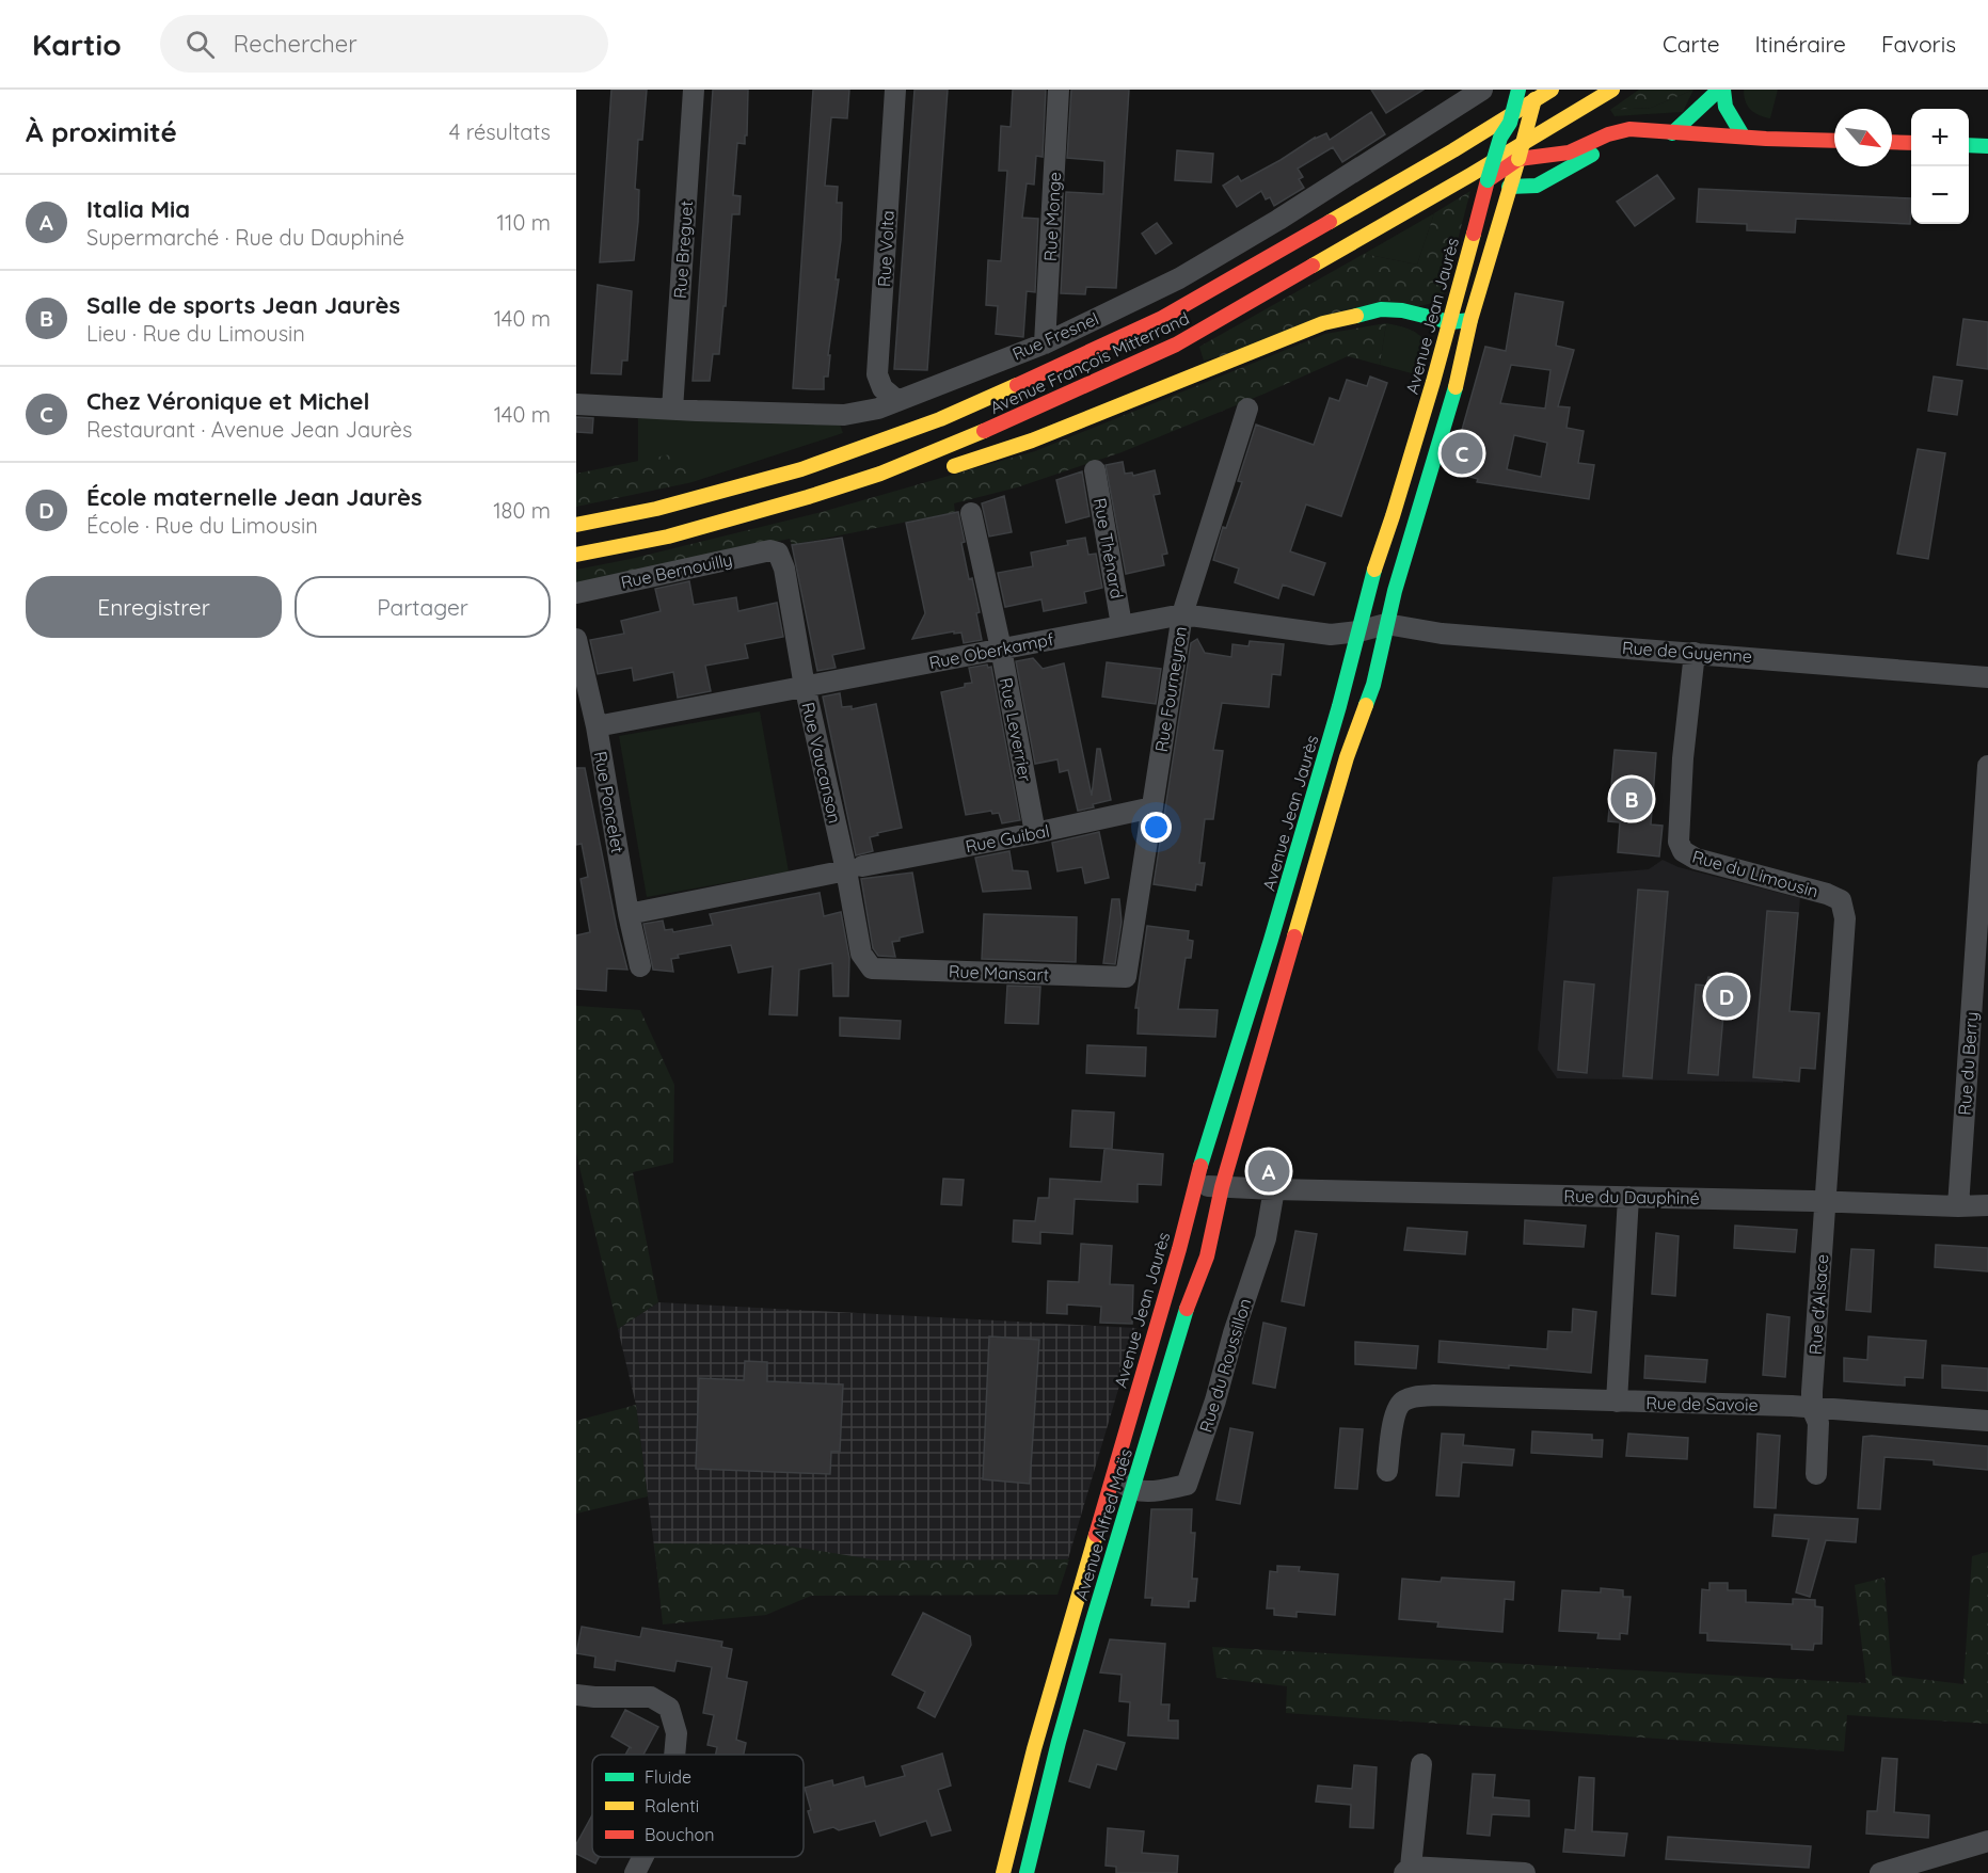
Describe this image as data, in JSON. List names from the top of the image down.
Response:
{
  "streets": {
    "main road": ["Avenue Jean Jaurès", "Avenue François Mitterrand", "Avenue Alfred Maës"],
    "street": [
      "Rue Monge",
      "Rue Volta",
      "Rue Breguet",
      "Rue Fresnel",
      "Rue Thénard",
      "Rue Bernouilly",
      "Rue Oberkampf",
      "Rue de Guyenne",
      "Rue Fourneyron",
      "Rue Leverrier",
      "Rue Vaucanson",
      "Rue Poncelet",
      "Rue Guibal",
      "Rue du Limousin",
      "Rue Mansart",
      "Rue du Berry",
      "Rue du Dauphiné",
      "Rue d'Alsace",
      "Rue du Roussillon",
      "Rue de Savoie"
    ]
  },
  "crossings": [
    ["Rue Monge", "Rue Fresnel"],
    ["Rue Volta", "Rue Fresnel"],
    ["Rue Breguet", "Rue Fresnel"],
    ["Avenue Jean Jaurès", "Rue Oberkampf"],
    ["Avenue Jean Jaurès", "Rue du Dauphiné"],
    ["Avenue Jean Jaurès", "Avenue Alfred Maës"],
    ["Rue Thénard", "Rue Oberkampf"],
    ["Rue Bernouilly", "Rue Vaucanson"],
    ["Rue Oberkampf", "Rue de Guyenne"],
    ["Rue Oberkampf", "Rue Fourneyron"],
    ["Rue Oberkampf", "Rue Leverrier"],
    ["Rue Oberkampf", "Rue Vaucanson"],
    ["Rue Oberkampf", "Rue Poncelet"],
    ["Rue de Guyenne", "Rue du Limousin"],
    ["Rue Fourneyron", "Rue Guibal"],
    ["Rue Fourneyron", "Rue Mansart"],
    ["Rue Leverrier", "Rue Guibal"],
    ["Rue Vaucanson", "Rue Guibal"],
    ["Rue Vaucanson", "Rue Mansart"],
    ["Rue Poncelet", "Rue Guibal"],
    ["Rue du Limousin", "Rue du Dauphiné"],
    ["Rue du Limousin", "Rue d'Alsace"],
    ["Rue du Berry", "Rue du Dauphiné"],
    ["Rue du Dauphiné", "Rue d'Alsace"],
    ["Rue du Dauphiné", "Rue du Roussillon"],
    ["Rue du Dauphiné", "Avenue Alfred Maës"],
    ["Rue d'Alsace", "Rue de Savoie"],
    ["Rue du Roussillon", "Avenue Alfred Maës"]
  ],
  "legend": ["Fluide", "Ralenti", "Bouchon"],
  "north": "bottom right",
  "page": {
    "header": "Kartio",
    "search": "Rechercher",
    "nav": ["Carte", "Itinéraire", "Favoris"],
    "heading": ["À proximité", "4 résultats"],
    "map_buttons": ["+", "−"],
    "list": [
      {
        "mark": "A",
        "name": "Italia Mia",
        "note": "Supermarché · Rue du Dauphiné",
        "value": "110 m"
      },
      {
        "mark": "B",
        "name": "Salle de sports Jean Jaurès",
        "note": "Lieu · Rue du Limousin",
        "value": "140 m"
      },
      {
        "mark": "C",
        "name": "Chez Véronique et Michel",
        "note": "Restaurant · Avenue Jean Jaurès",
        "value": "140 m"
      },
      {
        "mark": "D",
        "name": "École maternelle Jean Jaurès",
        "note": "École · Rue du Limousin",
        "value": "180 m"
      }
    ],
    "pins": [
      "C",
      "B",
      "D",
      "A"
    ],
    "buttons": ["Enregistrer", "Partager"]
  }
}
